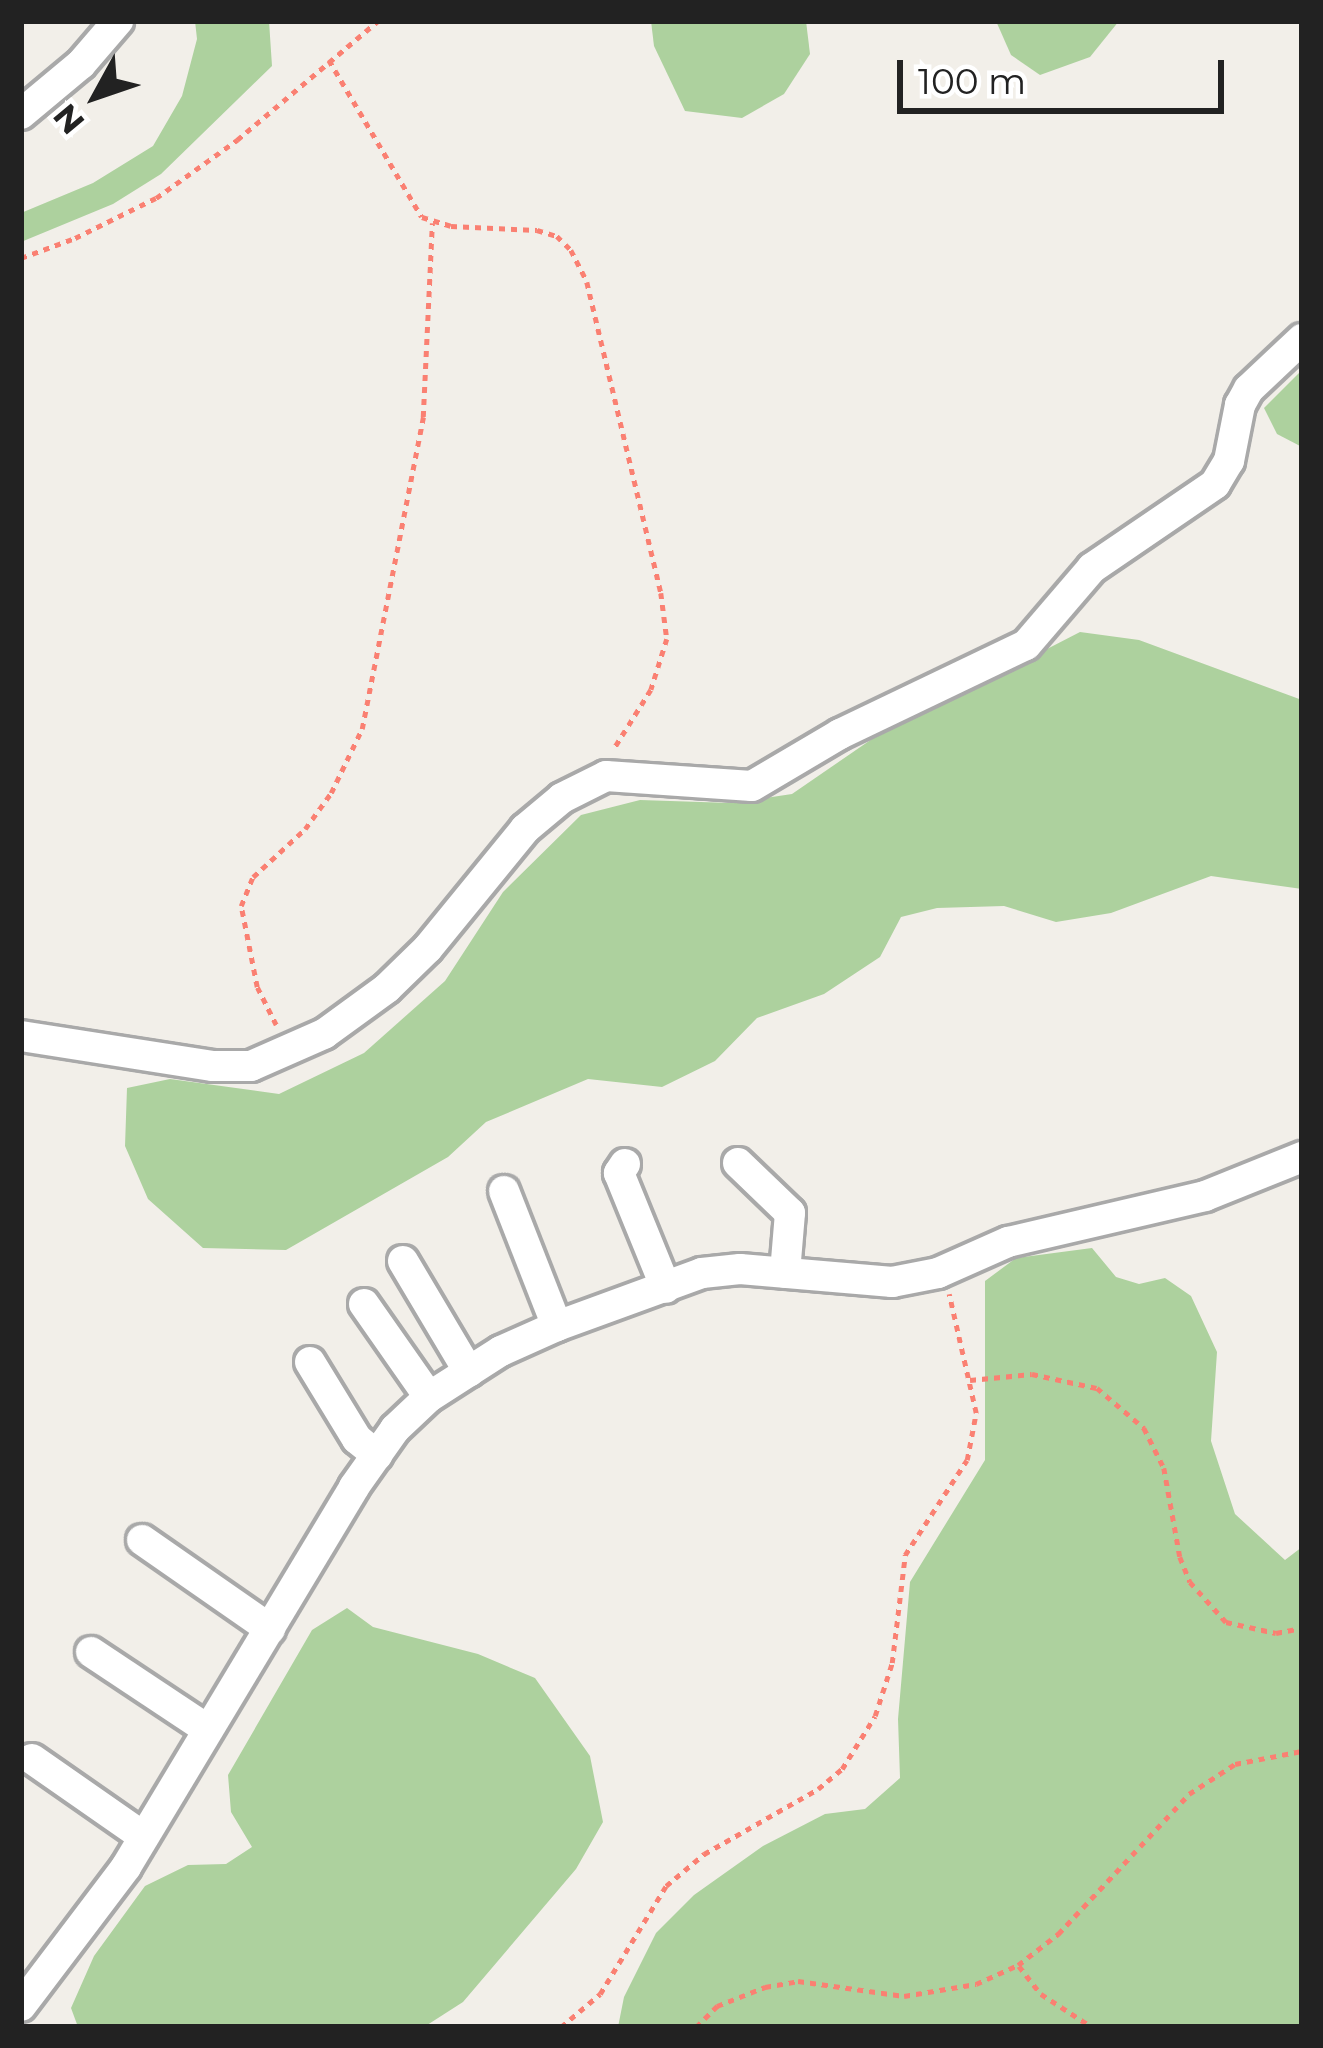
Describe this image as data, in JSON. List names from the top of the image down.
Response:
{
  "scale_bar": "100 m",
  "north": "bottom left"
}
